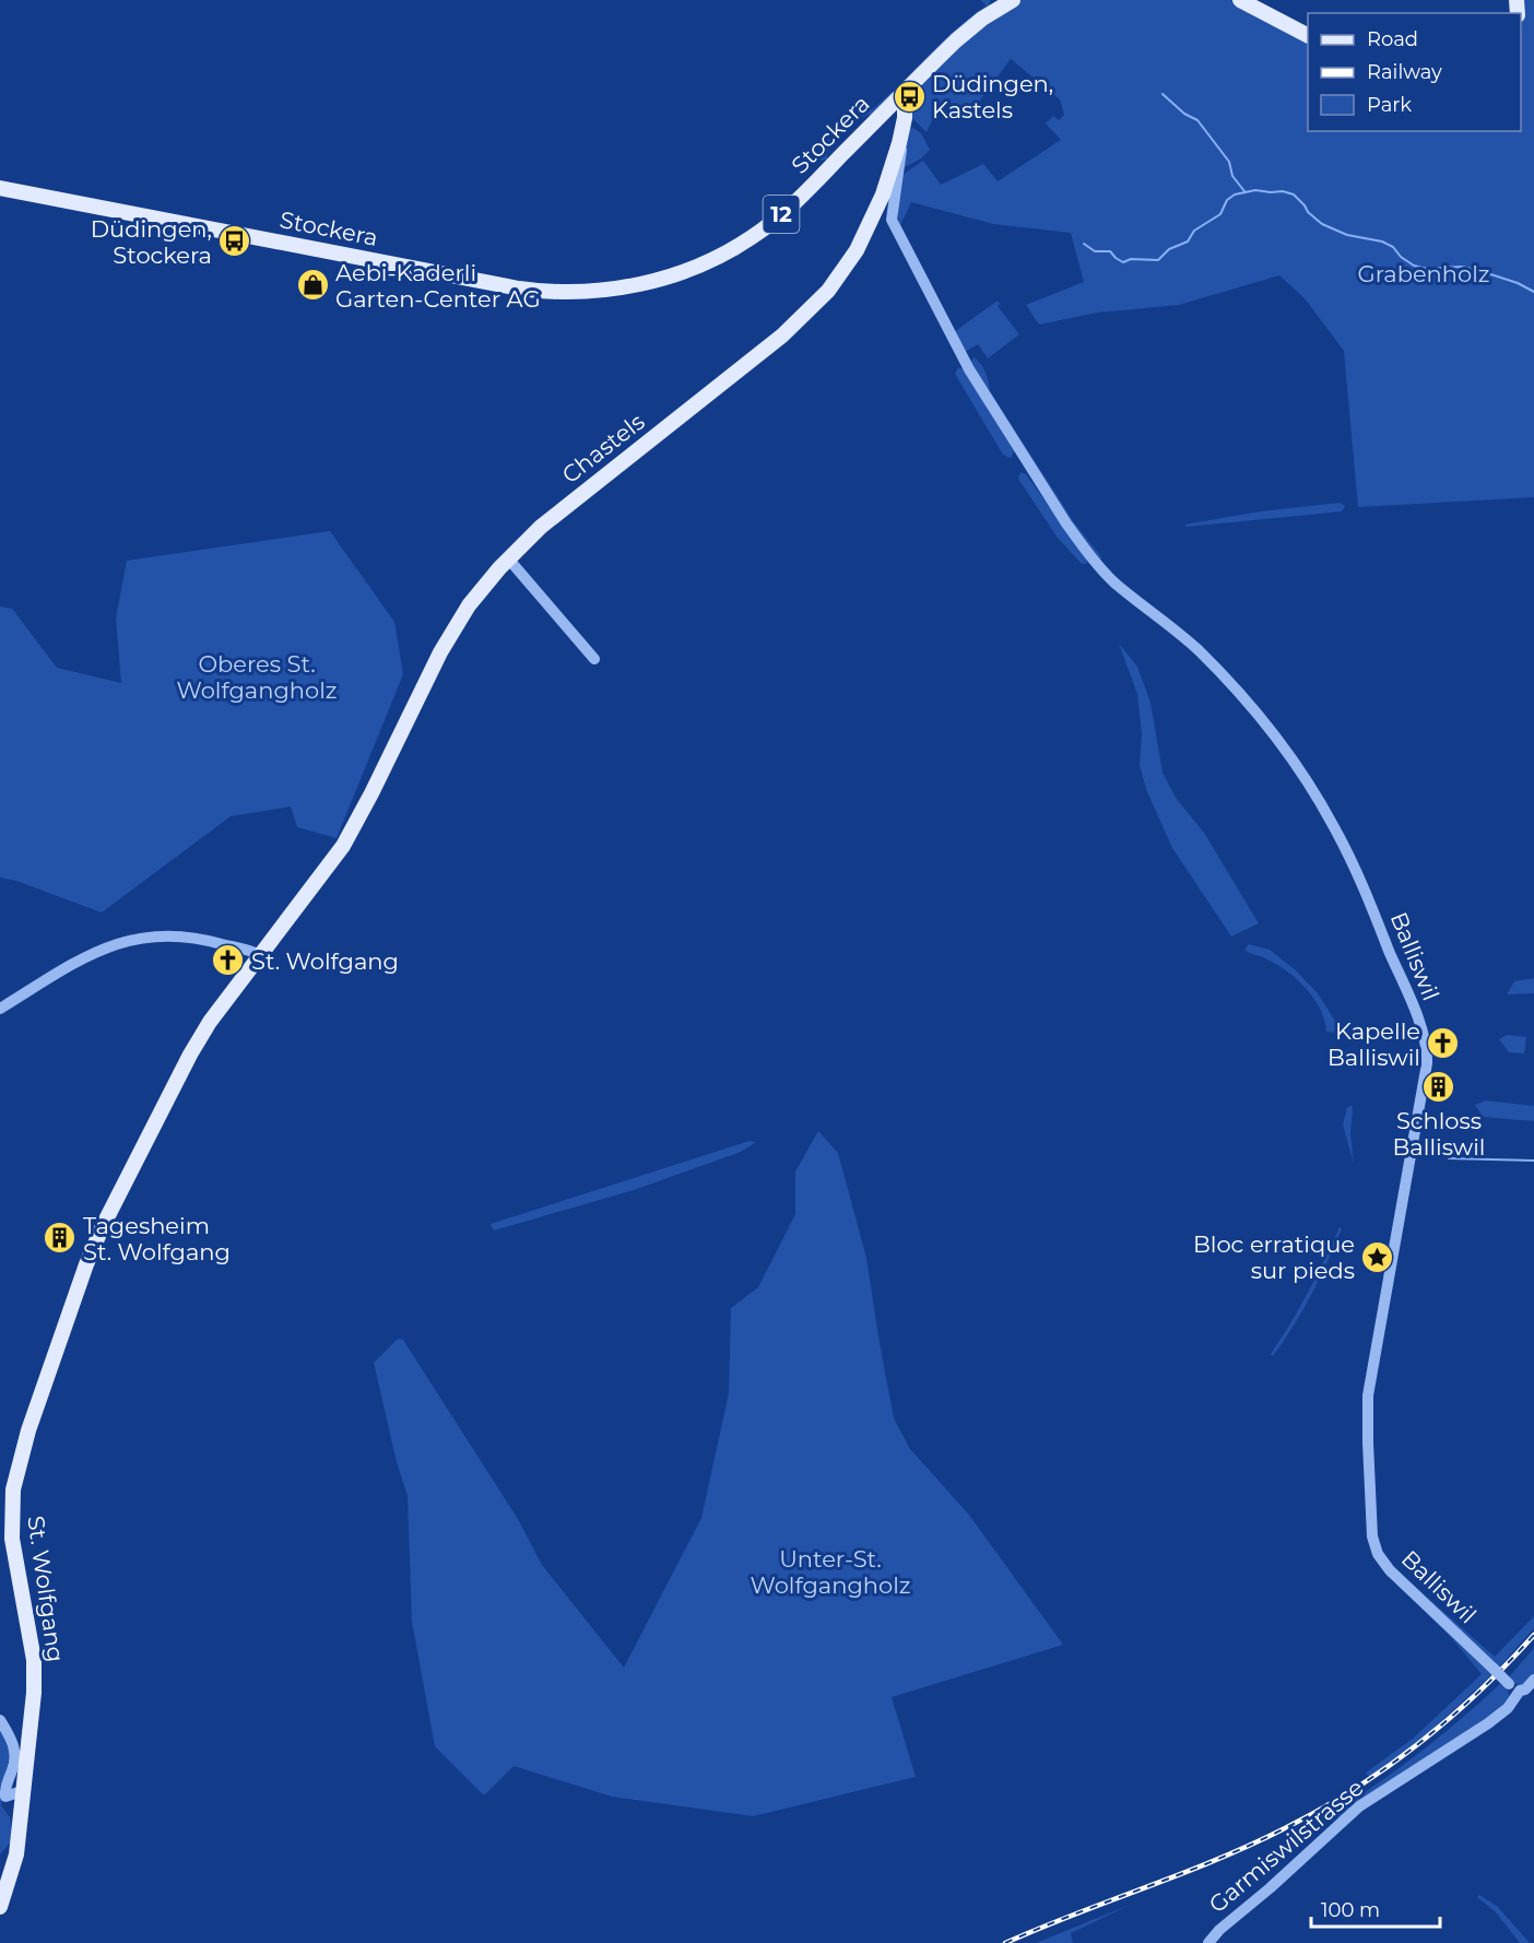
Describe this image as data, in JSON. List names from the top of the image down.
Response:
{
  "streets": {
    "main road": [
      "Stockera",
      "12",
      "Chastels",
      "St. Wolfgang"
    ],
    "street": ["Balliswil", "Garmiswilstrasse"]
  },
  "crossings": [
    ["Stockera", "12"],
    ["Stockera", "Chastels"],
    ["12", "Chastels"],
    ["Chastels", "Balliswil"],
    ["Chastels", "St. Wolfgang"],
    ["Balliswil", "Garmiswilstrasse"]
  ],
  "parks": ["Grabenholz", "Oberes St. Wolfgangholz", "Unter-St. Wolfgangholz"],
  "places": {
    "bus stop": ["Düdingen, Kastels", "Düdingen, Stockera"],
    "shop": ["Aebi-Kaderli Garten-Center AG"],
    "church": ["St. Wolfgang", "Kapelle Balliswil"],
    "building": ["Schloss Balliswil", "Tagesheim St. Wolfgang"],
    "place": ["Bloc erratique sur pieds"]
  },
  "legend": ["Road", "Railway", "Park"],
  "scale_bar": "100 m"
}
